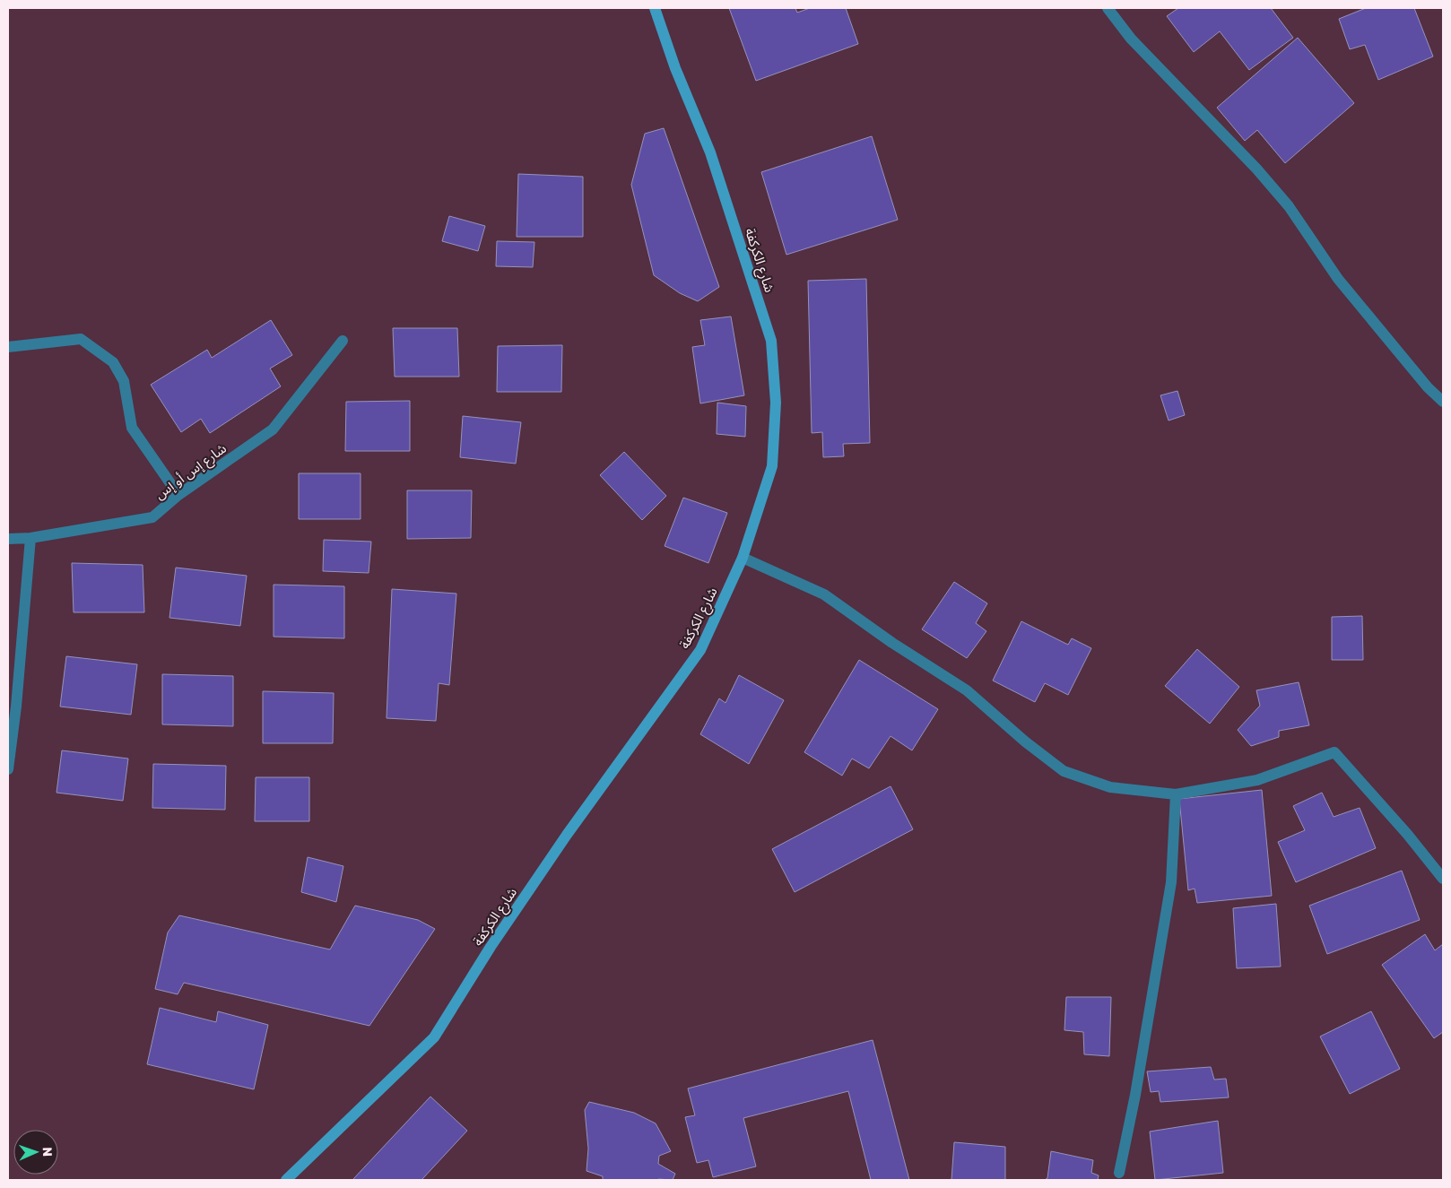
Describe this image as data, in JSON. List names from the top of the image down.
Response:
{
  "streets": {
    "street": ["شارع الكركفة", "شارع إس أو إس"]
  },
  "north": "right"
}
